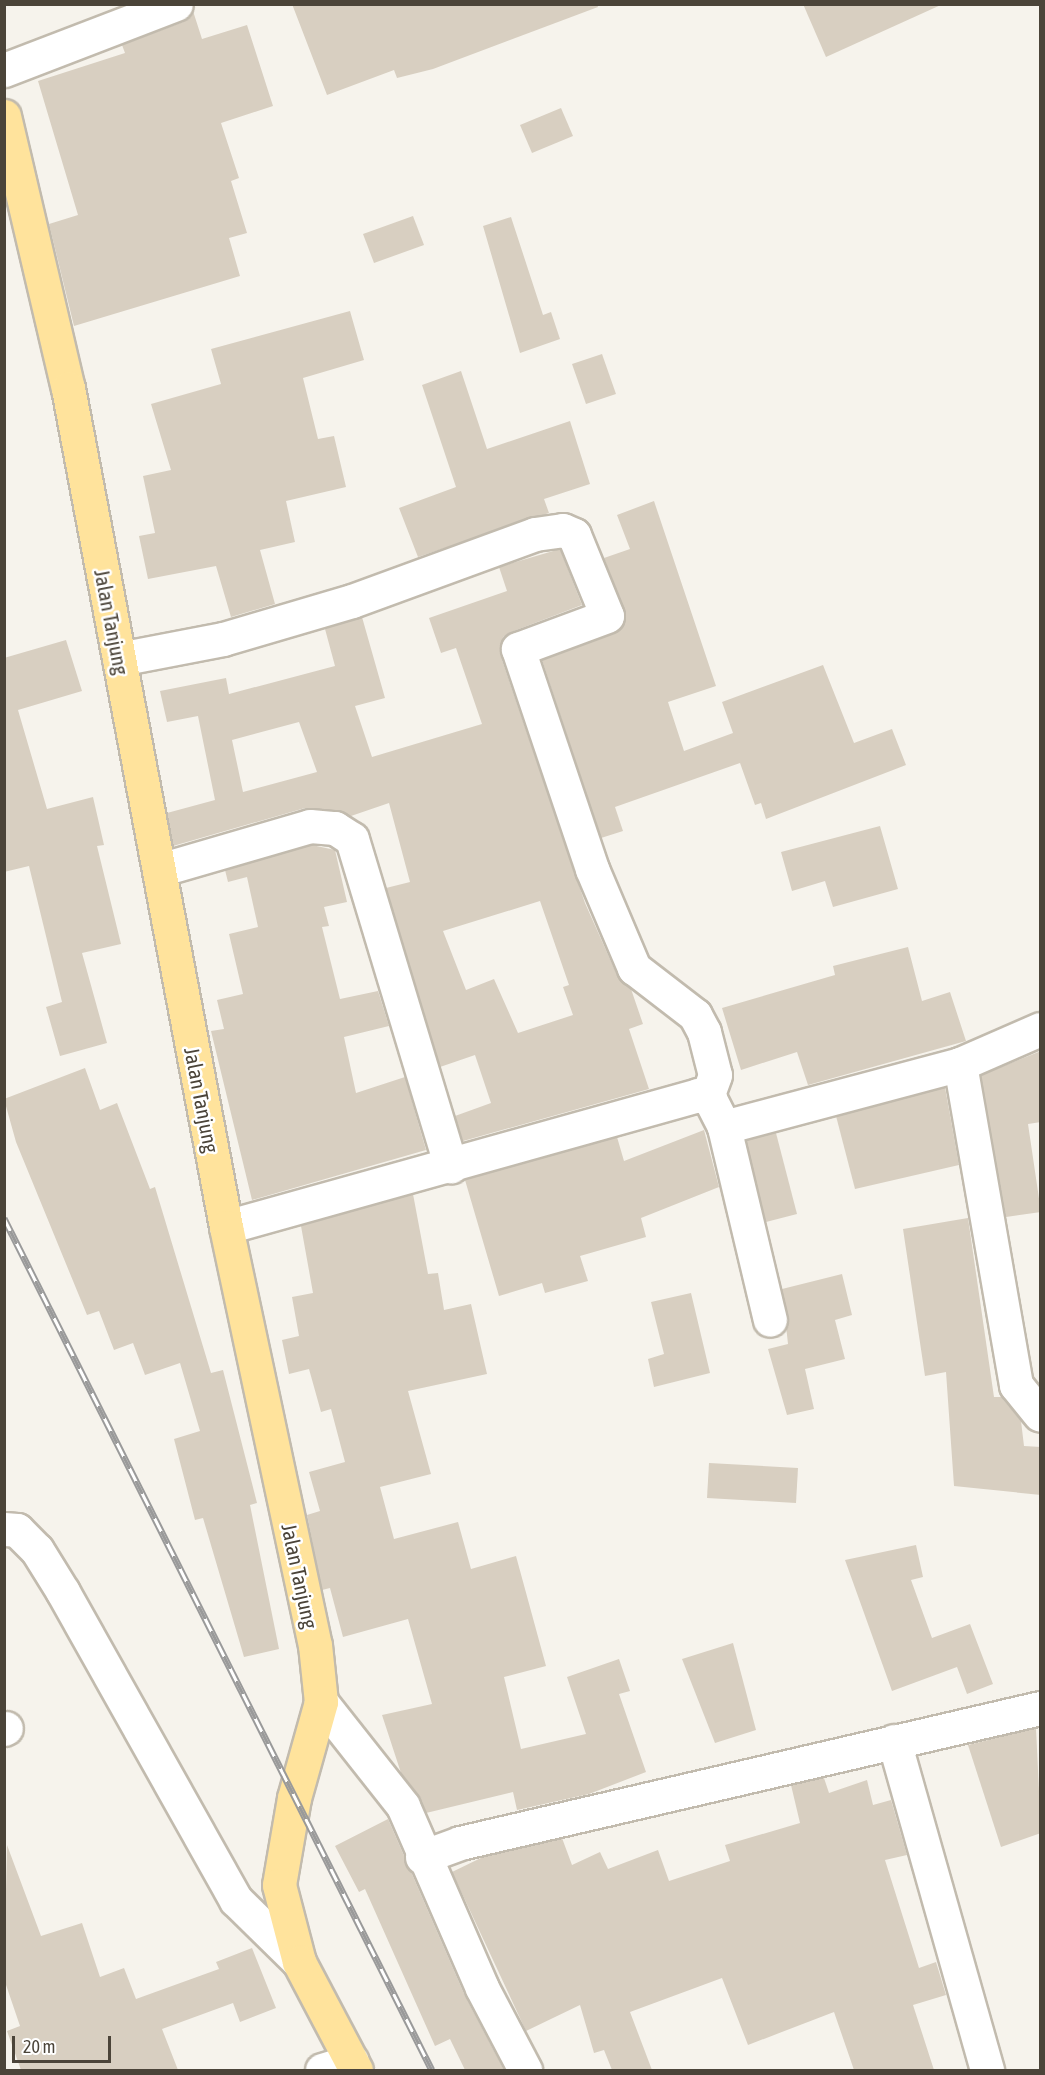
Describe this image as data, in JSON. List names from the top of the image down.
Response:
{
  "streets": {
    "main road": ["Jalan Tanjung"]
  },
  "scale_bar": "20 m"
}
